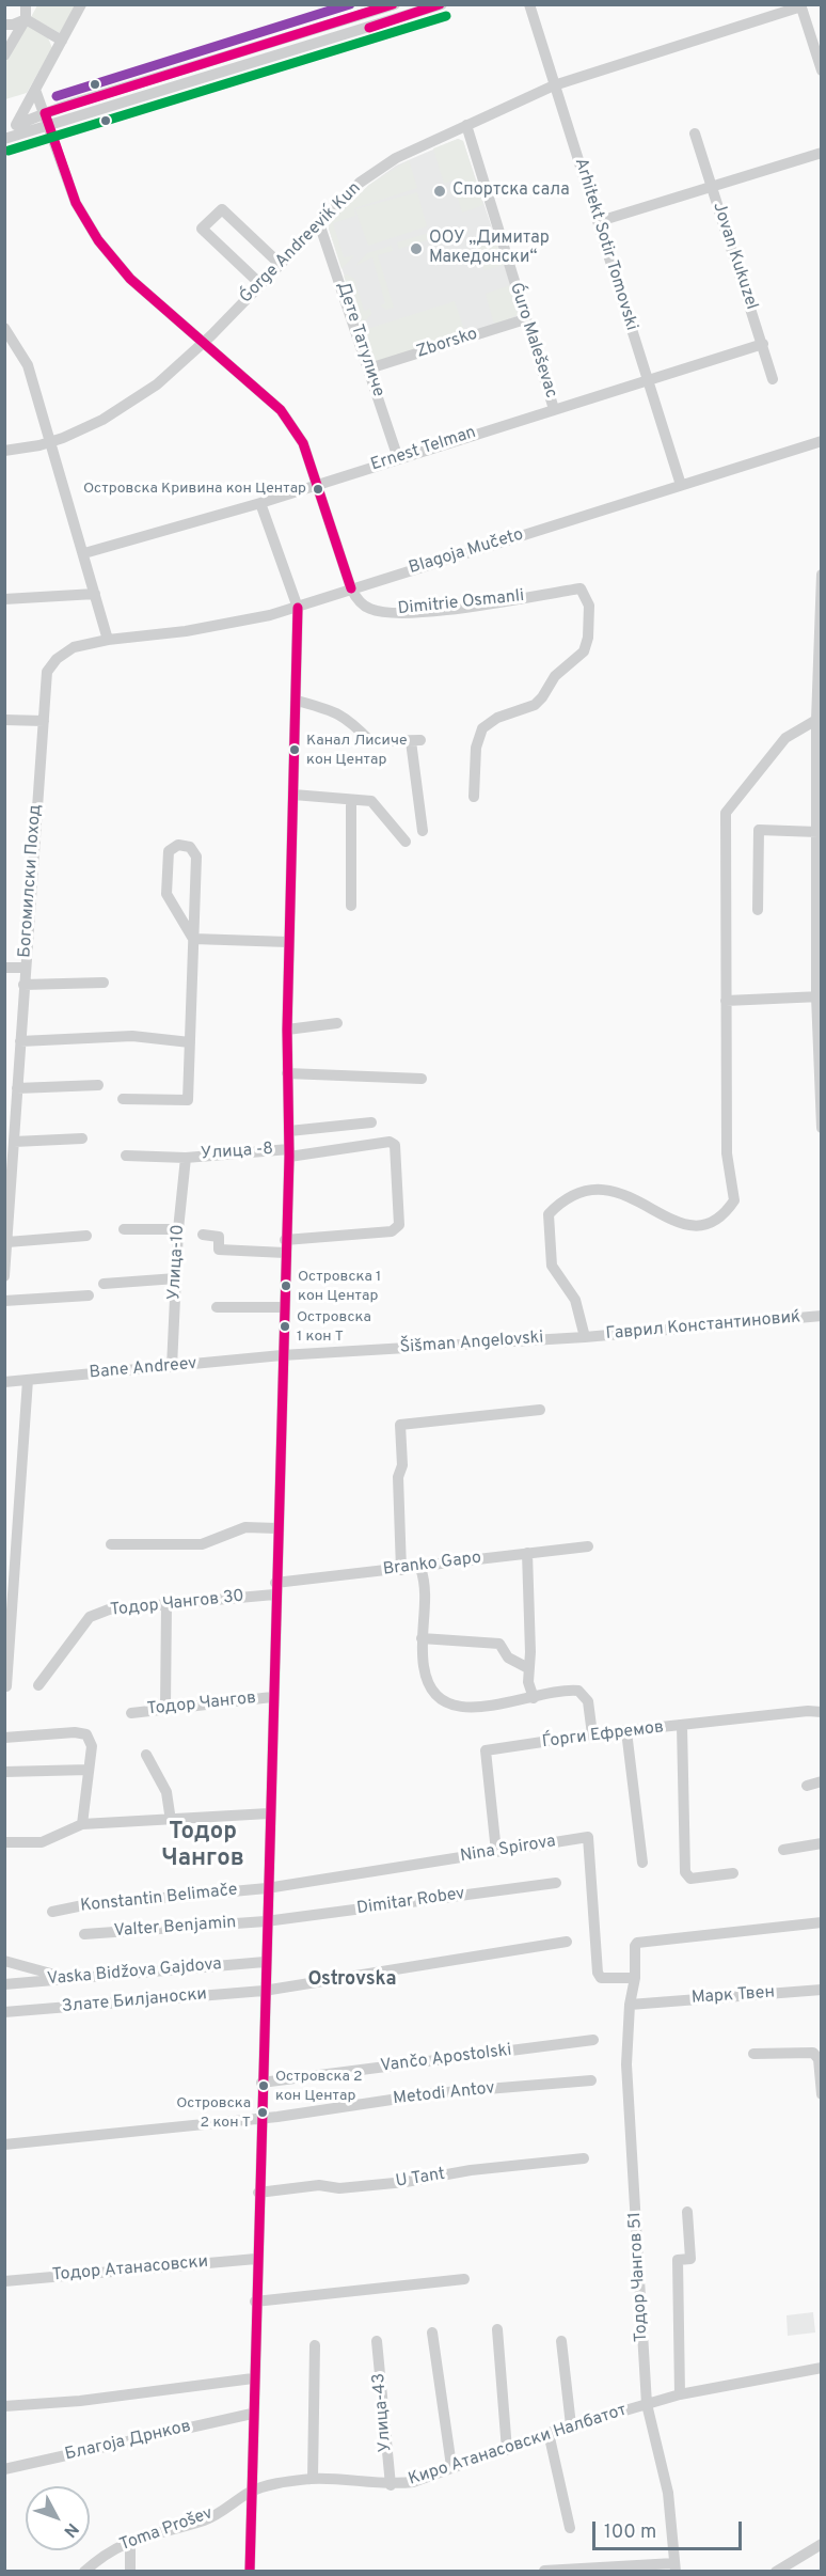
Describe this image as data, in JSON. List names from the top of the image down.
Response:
{
  "streets": {
    "street": [
      "Ǵorge Andreeviḱ Kun",
      "Arhitekt Sotir Tomovski",
      "Jovan Kukuzel",
      "Дете Татуличе",
      "Ǵuro Maleševac",
      "Zborsko",
      "Ernest Telman",
      "Blagoja Mučeto",
      "Dimitrie Osmanli",
      "Богомилски Поход",
      "Улица -8",
      "Улица-10",
      "Гаврил Константиновиќ",
      "Šišman Angelovski",
      "Bane Andreev",
      "Branko Gapo",
      "Тодор Чангов 30",
      "Тодор Чангов",
      "Ѓорги Ефремов",
      "Nina Spirova",
      "Konstantin Belimače",
      "Dimitar Robev",
      "Valter Benjamin",
      "Vaska Bidžova Gajdova",
      "Марк Твен",
      "Злате Билјаноски",
      "Vančo Apostolski",
      "Metodi Antov",
      "U Tant",
      "Тодор Атанасовски",
      "Тодор Чангов 51",
      "Улица-43",
      "Благоја Дрнков",
      "Киро Атанасовски Налбатот",
      "Toma Prošev"
    ]
  },
  "crossings": [
    ["Ǵorge Andreeviḱ Kun", "Arhitekt Sotir Tomovski"],
    ["Ǵorge Andreeviḱ Kun", "Дете Татуличе"],
    ["Ǵorge Andreeviḱ Kun", "Ǵuro Maleševac"],
    ["Arhitekt Sotir Tomovski", "Ernest Telman"],
    ["Arhitekt Sotir Tomovski", "Blagoja Mučeto"],
    ["Jovan Kukuzel", "Ernest Telman"],
    ["Дете Татуличе", "Zborsko"],
    ["Дете Татуличе", "Ernest Telman"],
    ["Ǵuro Maleševac", "Zborsko"],
    ["Ǵuro Maleševac", "Ernest Telman"],
    ["Blagoja Mučeto", "Dimitrie Osmanli"],
    ["Blagoja Mučeto", "Богомилски Поход"],
    ["Улица -8", "Улица-10"],
    ["Улица-10", "Bane Andreev"],
    ["Гаврил Константиновиќ", "Šišman Angelovski"],
    ["Šišman Angelovski", "Bane Andreev"],
    ["Branko Gapo", "Тодор Чангов 30"],
    ["Ѓорги Ефремов", "Nina Spirova"],
    ["Nina Spirova", "Konstantin Belimače"],
    ["Nina Spirova", "Тодор Чангов 51"],
    ["Dimitar Robev", "Valter Benjamin"],
    ["Марк Твен", "Тодор Чангов 51"],
    ["Тодор Чангов 51", "Киро Атанасовски Налбатот"],
    ["Улица-43", "Киро Атанасовски Налбатот"],
    ["Киро Атанасовски Налбатот", "Toma Prošev"]
  ],
  "districts": ["Тодор Чангов", "Ostrovska"],
  "places": [
    "Спортска сала",
    "ООУ „Димитар Македонски“",
    "Островска Кривина кон Центар",
    "Канал Лисиче кон Центар",
    "Островска 1 кон Центар",
    "Островска 1 кон T",
    "Островска 2 кон Центар",
    "Островска 2 кон T"
  ],
  "scale_bar": "100 m",
  "north": "bottom right"
}
